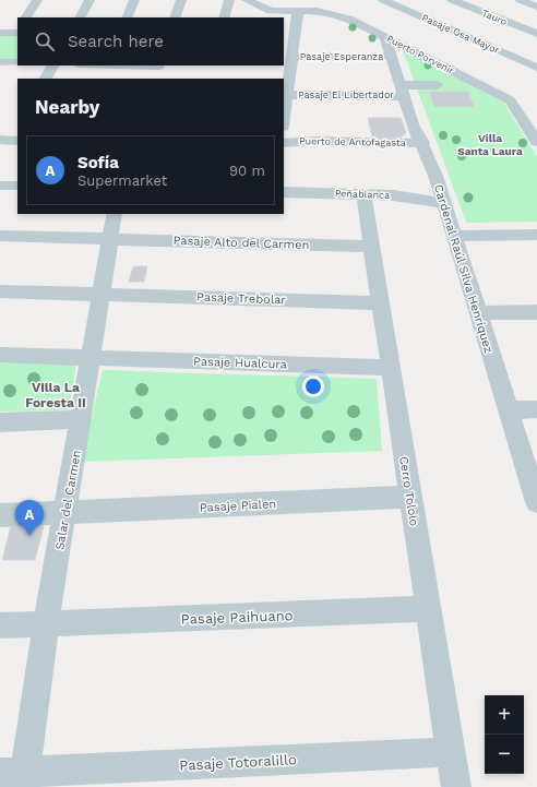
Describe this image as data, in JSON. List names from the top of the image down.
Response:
{
  "streets": {
    "street": [
      "Tauro",
      "Pasaje Osa Mayor",
      "Puerto Porvenir",
      "Pasaje Esperanza",
      "Pasaje El Libertador",
      "Puerto de Antofagasta",
      "Peñablanca",
      "Pasaje Alto del Carmen",
      "Cardenal Raúl Silva Henríquez",
      "Pasaje Trebolar",
      "Pasaje Hualcura",
      "Cerro Tololo",
      "Salar del Carmen",
      "Pasaje Pialen",
      "Pasaje Paihuano",
      "Pasaje Totoralillo"
    ]
  },
  "crossings": [
    ["Puerto Porvenir", "Cardenal Raúl Silva Henríquez"],
    ["Pasaje Esperanza", "Cardenal Raúl Silva Henríquez"],
    ["Pasaje El Libertador", "Cardenal Raúl Silva Henríquez"],
    ["Puerto de Antofagasta", "Cardenal Raúl Silva Henríquez"],
    ["Peñablanca", "Cardenal Raúl Silva Henríquez"],
    ["Peñablanca", "Cerro Tololo"],
    ["Pasaje Alto del Carmen", "Cerro Tololo"],
    ["Pasaje Alto del Carmen", "Salar del Carmen"],
    ["Pasaje Trebolar", "Cerro Tololo"],
    ["Pasaje Trebolar", "Salar del Carmen"],
    ["Pasaje Hualcura", "Cerro Tololo"],
    ["Pasaje Hualcura", "Salar del Carmen"],
    ["Cerro Tololo", "Pasaje Pialen"],
    ["Cerro Tololo", "Pasaje Paihuano"],
    ["Cerro Tololo", "Pasaje Totoralillo"],
    ["Salar del Carmen", "Pasaje Pialen"],
    ["Salar del Carmen", "Pasaje Paihuano"],
    ["Salar del Carmen", "Pasaje Totoralillo"]
  ],
  "districts": ["Villa Santa Laura", "Villa La Foresta II"],
  "page": {
    "search": "Search here",
    "heading": "Nearby",
    "list": [
      {
        "mark": "A",
        "name": "Sofía",
        "note": "Supermarket",
        "value": "90 m"
      }
    ],
    "pins": "A",
    "map_buttons": ["+", "−"]
  }
}
